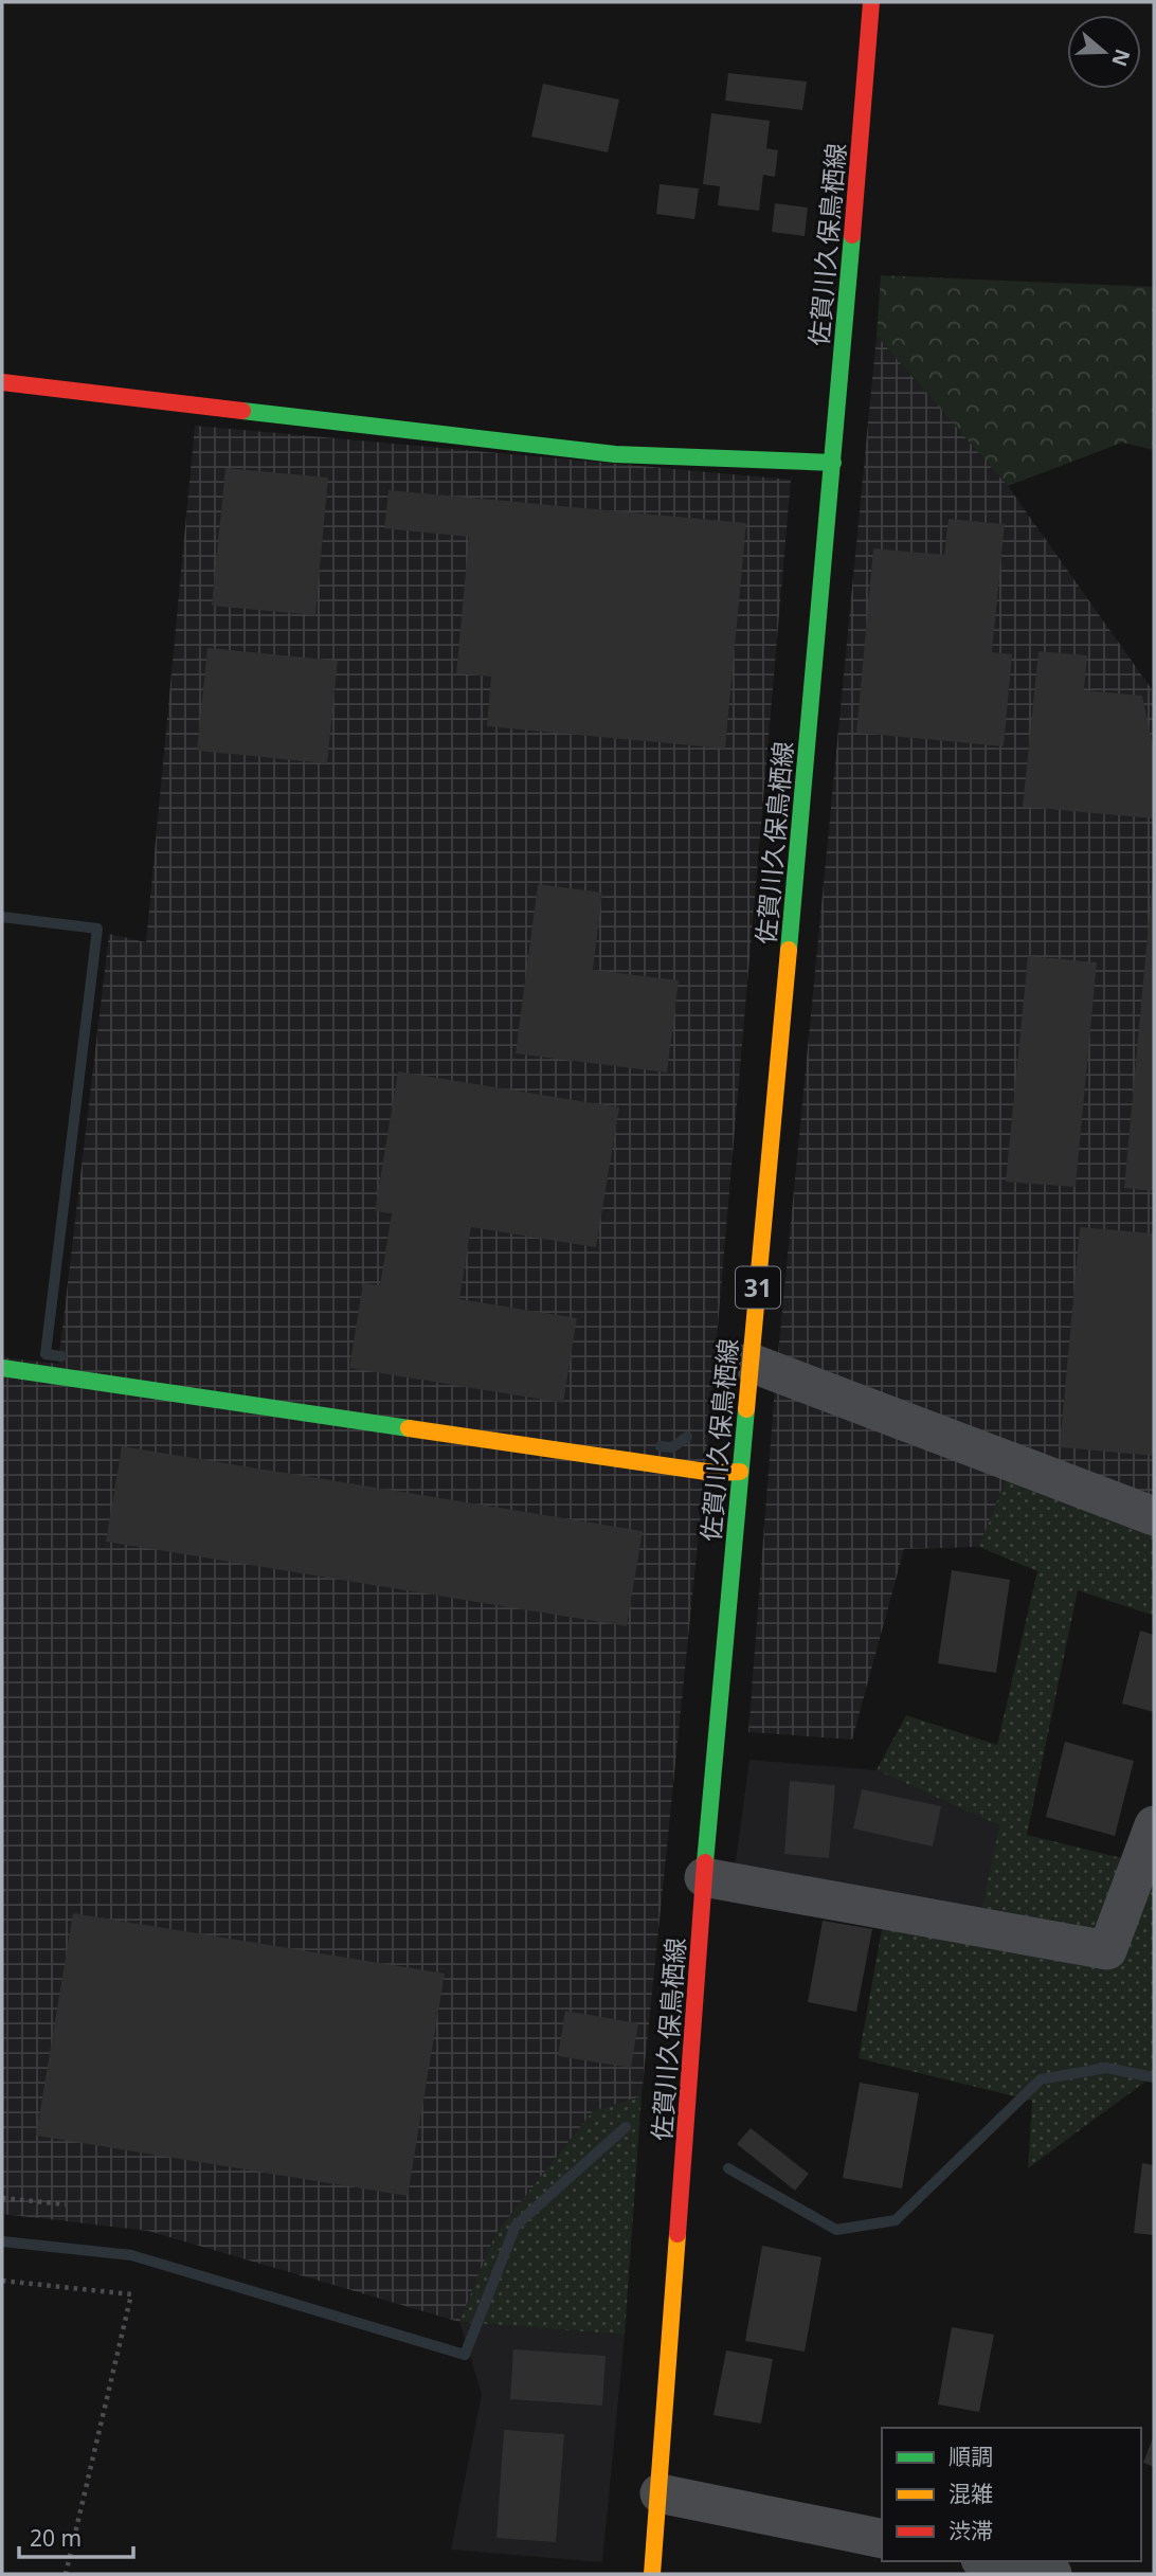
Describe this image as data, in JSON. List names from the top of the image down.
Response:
{
  "streets": {
    "main road": ["佐賀川久保鳥栖線", "31"]
  },
  "legend": ["順調", "混雑", "渋滞"],
  "scale_bar": "20 m",
  "north": "right"
}
